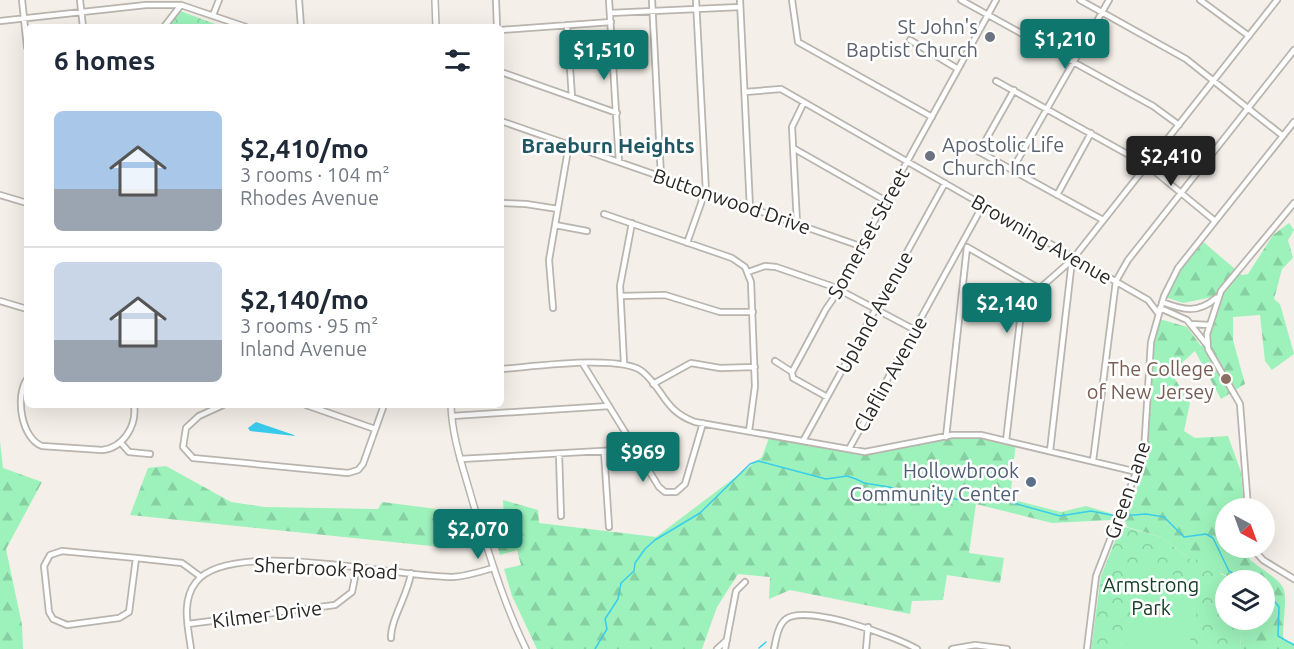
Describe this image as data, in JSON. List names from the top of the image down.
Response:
{
  "streets": {
    "street": [
      "Buttonwood Drive",
      "Somerset Street",
      "Browning Avenue",
      "Upland Avenue",
      "Claflin Avenue",
      "Green Lane",
      "Sherbrook Road",
      "Kilmer Drive"
    ]
  },
  "crossings": [
    ["Buttonwood Drive", "Somerset Street"],
    ["Somerset Street", "Browning Avenue"],
    ["Browning Avenue", "Upland Avenue"],
    ["Browning Avenue", "Claflin Avenue"],
    ["Sherbrook Road", "Kilmer Drive"]
  ],
  "districts": ["Braeburn Heights"],
  "parks": ["Armstrong Park"],
  "places": [
    "St John's Baptist Church",
    "Apostolic Life Church Inc",
    "The College of New Jersey",
    "Hollowbrook Community Center"
  ],
  "north": "bottom right",
  "page": {
    "price": [
      "$1,210",
      "$1,510",
      "$2,410",
      "$2,140",
      "$969",
      "$2,070"
    ],
    "heading": "6 homes",
    "list": [
      {
        "name": "$2,410/mo",
        "note": "3 rooms · 104 m² · Rhodes Avenue"
      },
      {
        "name": "$2,140/mo",
        "note": "3 rooms · 95 m² · Inland Avenue"
      }
    ]
  }
}
